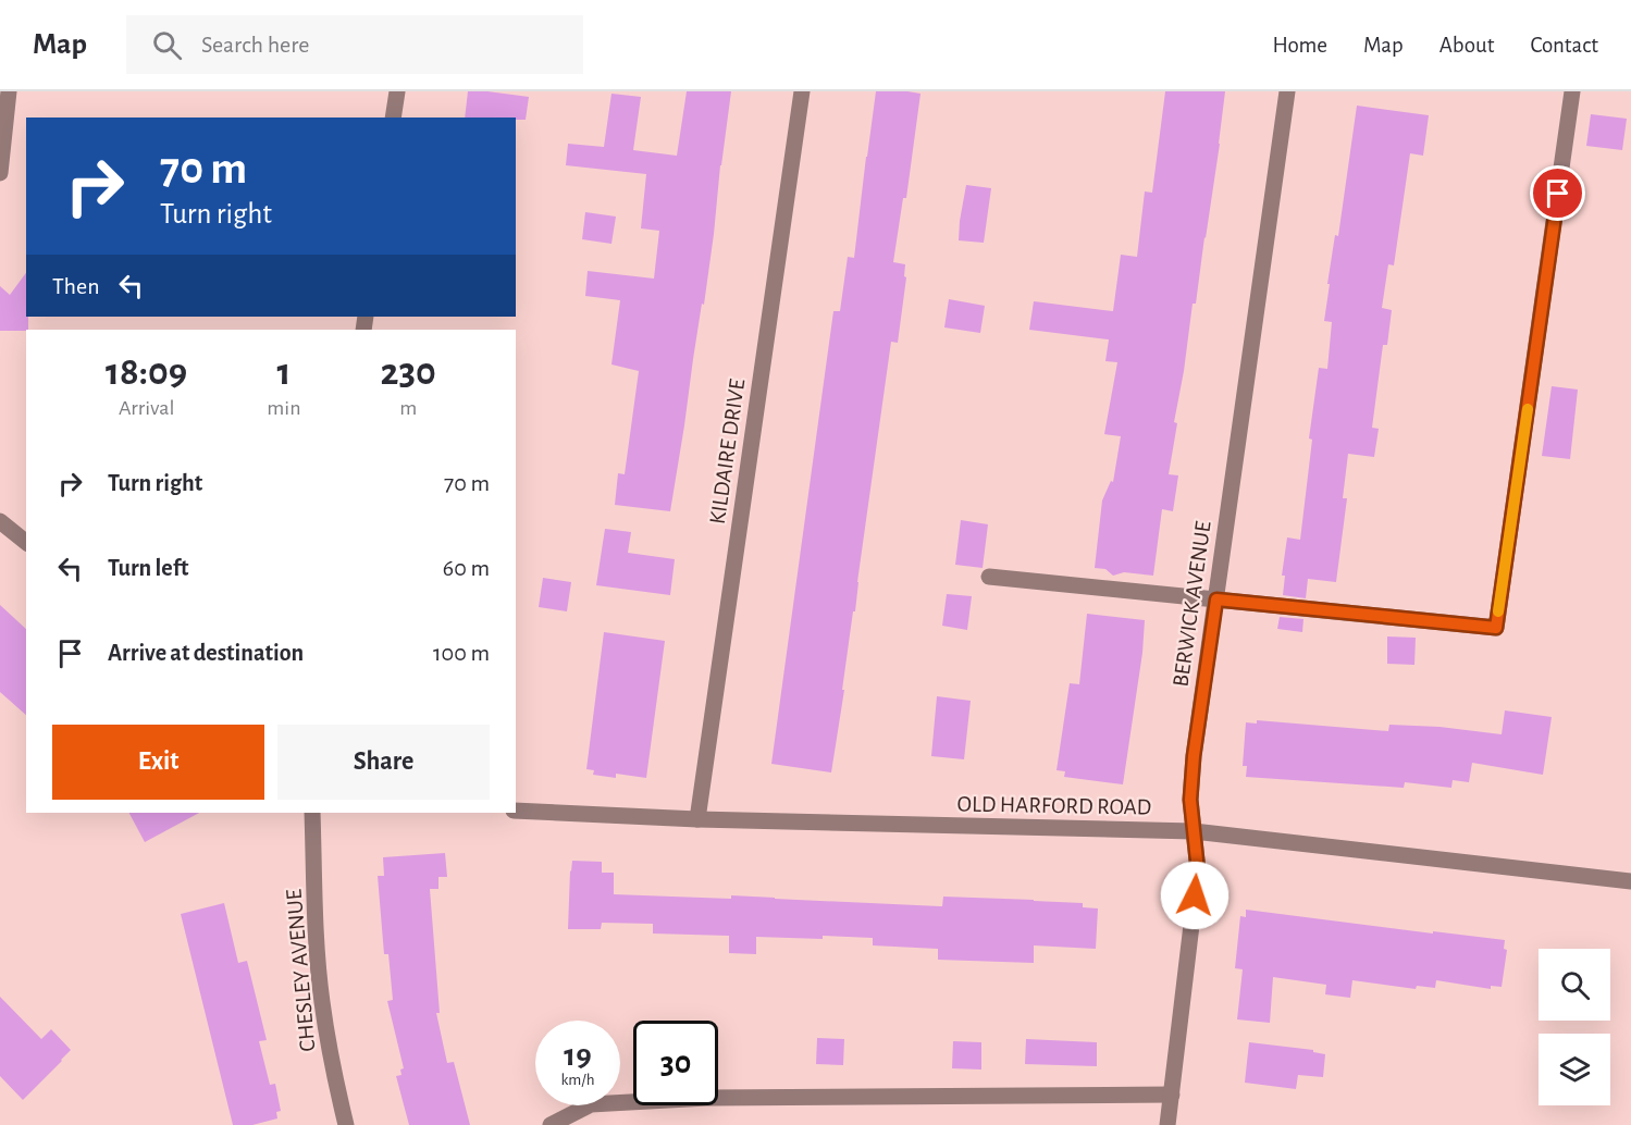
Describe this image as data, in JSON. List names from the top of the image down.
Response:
{
  "streets": {
    "street": [
      "KILDAIRE DRIVE",
      "BERWICK AVENUE",
      "OLD HARFORD ROAD",
      "CHESLEY AVENUE"
    ]
  },
  "crossings": [
    ["KILDAIRE DRIVE", "OLD HARFORD ROAD"],
    ["BERWICK AVENUE", "OLD HARFORD ROAD"]
  ],
  "page": {
    "header": "Map",
    "search": "Search here",
    "nav": [
      "Home",
      "Map",
      "About",
      "Contact"
    ],
    "turn": ["70 m", "Turn right"],
    "then": "Then",
    "eta": [
      "18:09",
      "Arrival",
      "1",
      "min",
      "230",
      "m"
    ],
    "list": [
      {
        "name": "Turn right",
        "value": "70 m"
      },
      {
        "name": "Turn left",
        "value": "60 m"
      },
      {
        "name": "Arrive at destination",
        "value": "100 m"
      }
    ],
    "buttons": ["Exit", "Share"],
    "speed": "19 km/h",
    "limit": "30"
  }
}
